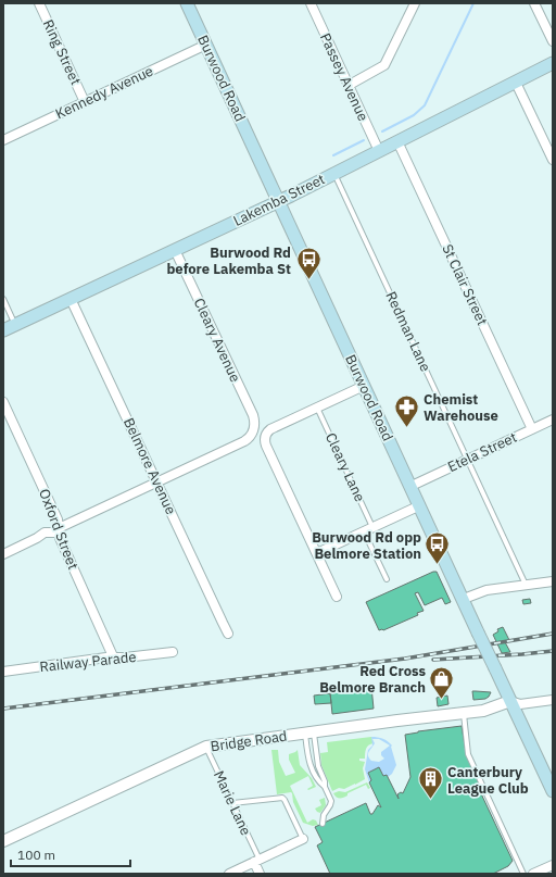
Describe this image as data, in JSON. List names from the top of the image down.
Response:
{
  "streets": {
    "main road": ["Burwood Road", "Lakemba Street"],
    "street": [
      "Ring Street",
      "Passey Avenue",
      "Kennedy Avenue",
      "St Clair Street",
      "Cleary Avenue",
      "Etela Street",
      "Belmore Avenue",
      "Oxford Street",
      "Railway Parade",
      "Bridge Road"
    ],
    "lane": ["Redman Lane", "Cleary Lane", "Marie Lane"]
  },
  "crossings": [
    ["Ring Street", "Kennedy Avenue"],
    ["Passey Avenue", "Lakemba Street"],
    ["Burwood Road", "Kennedy Avenue"],
    ["Burwood Road", "Lakemba Street"],
    ["Burwood Road", "Etela Street"],
    ["Burwood Road", "Bridge Road"],
    ["Lakemba Street", "St Clair Street"],
    ["Lakemba Street", "Redman Lane"],
    ["Lakemba Street", "Cleary Avenue"],
    ["Lakemba Street", "Belmore Avenue"],
    ["St Clair Street", "Etela Street"],
    ["Redman Lane", "Etela Street"],
    ["Cleary Avenue", "Belmore Avenue"],
    ["Oxford Street", "Railway Parade"],
    ["Bridge Road", "Marie Lane"]
  ],
  "places": {
    "bus stop": ["Burwood Rd before Lakemba St", "Burwood Rd opp Belmore Station"],
    "pharmacy": ["Chemist Warehouse"],
    "shop": ["Red Cross Belmore Branch"],
    "building": ["Canterbury League Club"]
  },
  "scale_bar": "100 m"
}
